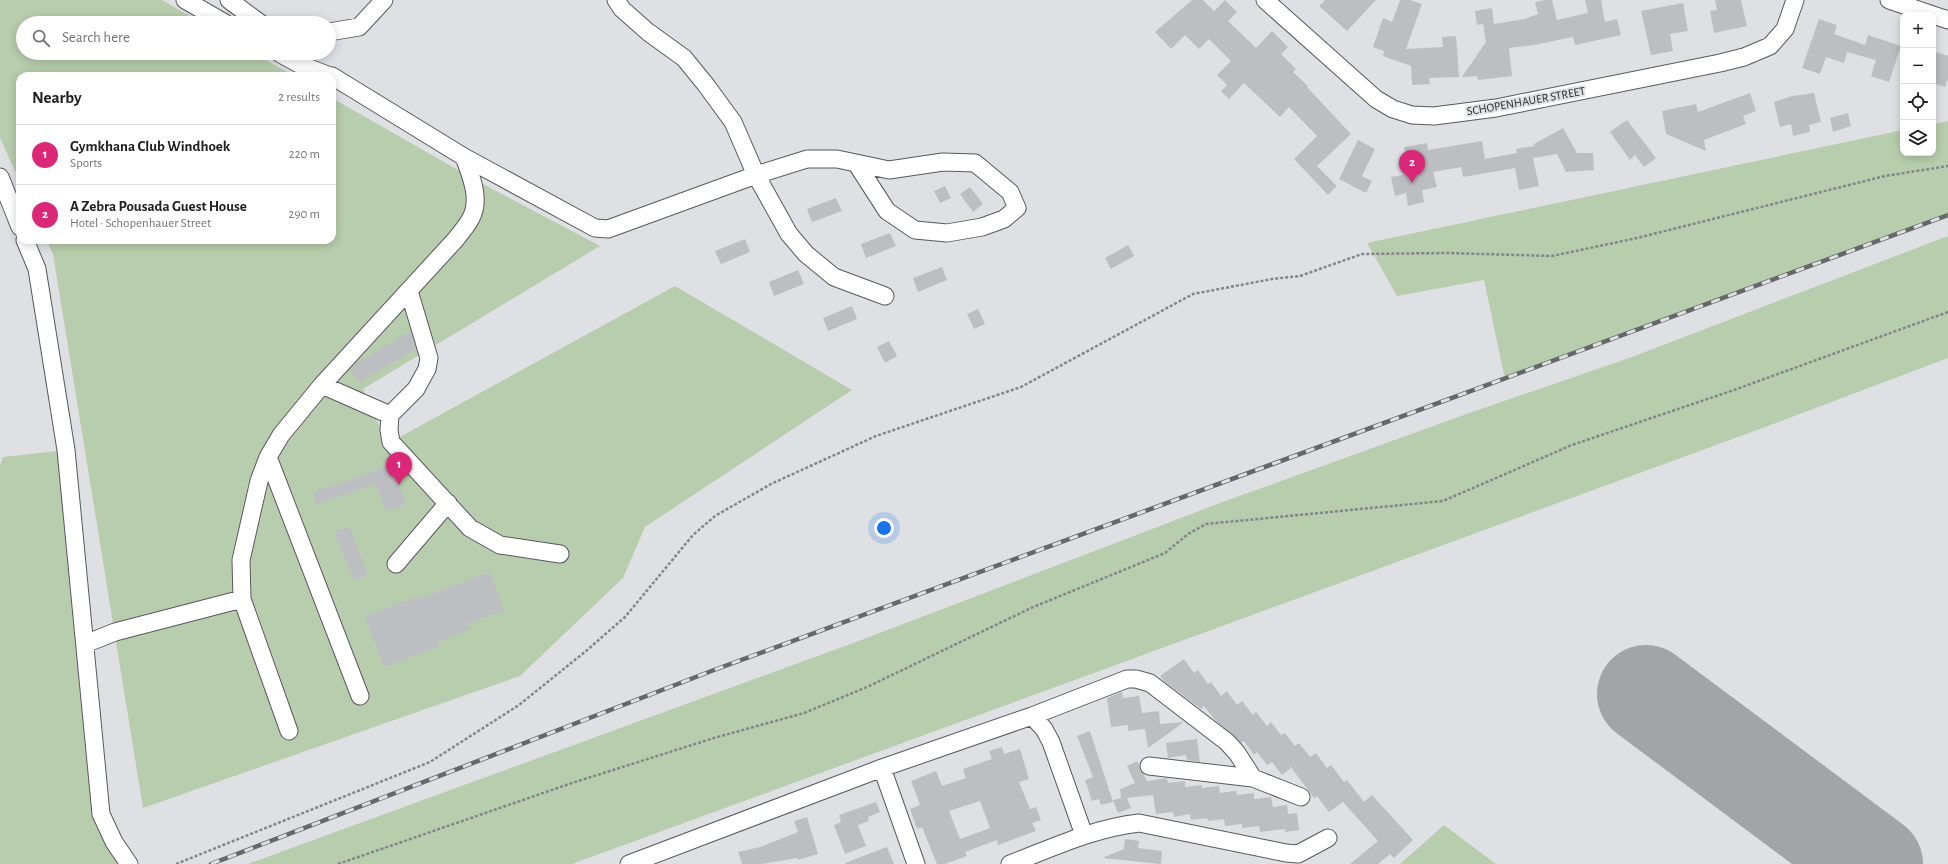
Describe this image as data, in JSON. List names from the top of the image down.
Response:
{
  "streets": {
    "street": ["SCHOPENHAUER STREET"]
  },
  "page": {
    "map_buttons": ["+", "−"],
    "search": "Search here",
    "heading": ["Nearby", "2 results"],
    "list": [
      {
        "mark": "1",
        "name": "Gymkhana Club Windhoek",
        "note": "Sports",
        "value": "220 m"
      },
      {
        "mark": "2",
        "name": "A Zebra Pousada Guest House",
        "note": "Hotel · Schopenhauer Street",
        "value": "290 m"
      }
    ],
    "pins": ["2", "1"]
  }
}
